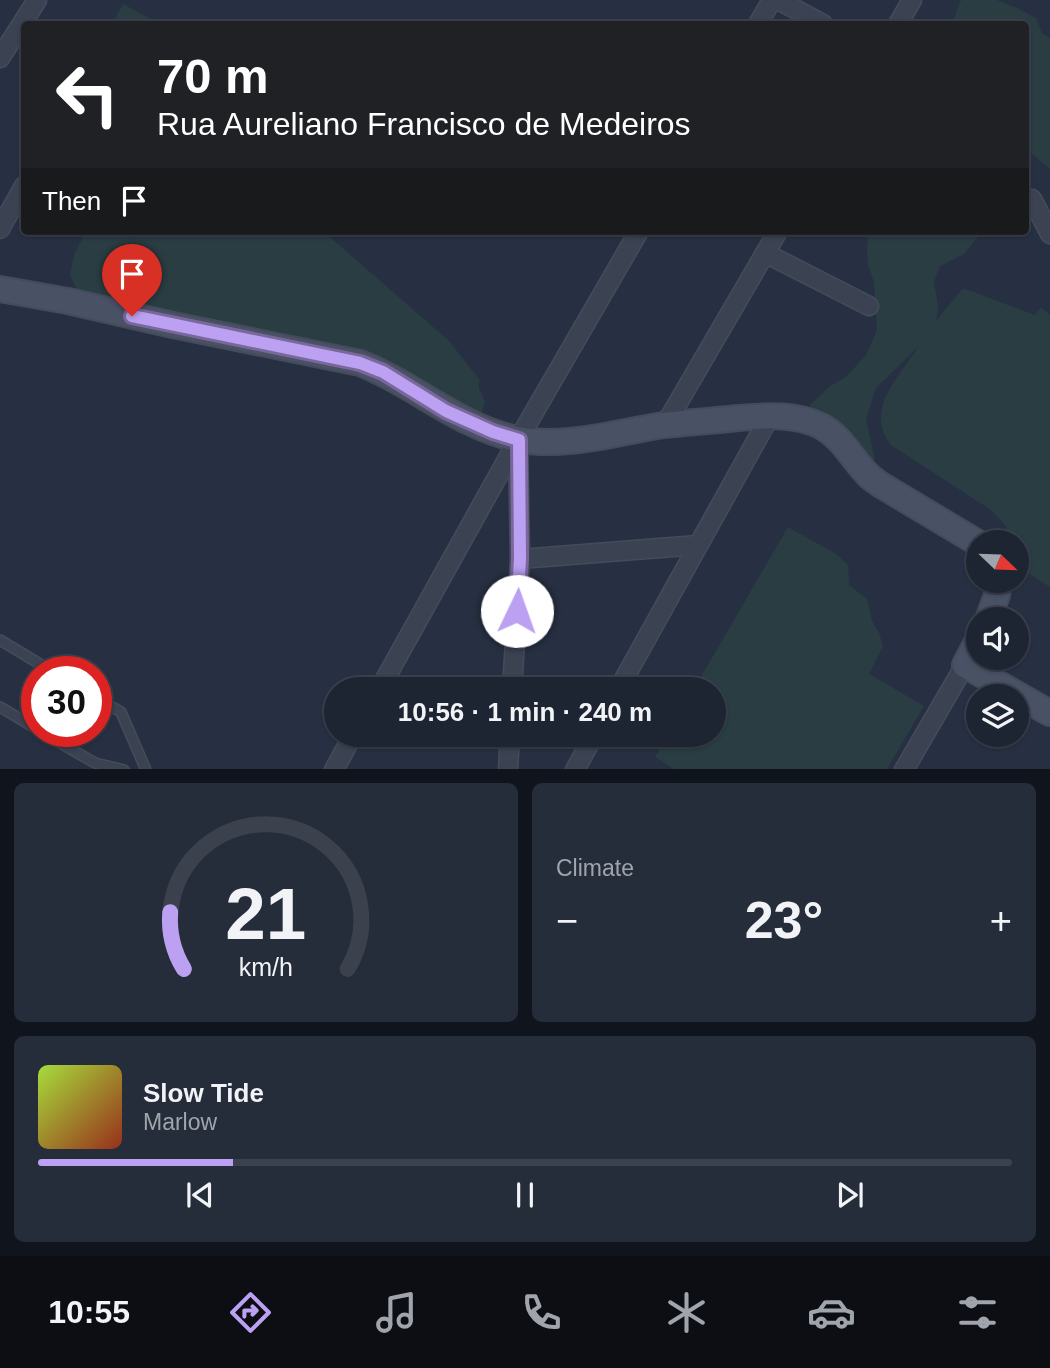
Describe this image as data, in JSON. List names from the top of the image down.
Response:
{
  "north": "bottom right",
  "page": {
    "turn": ["70 m", "Rua Aureliano Francisco de Medeiros"],
    "then": "Then",
    "limit": "30",
    "trip": "10:56 · 1 min · 240 m",
    "tile": "Climate",
    "heat": ["−", "23°", "+"],
    "song": ["Slow Tide", "Marlow"],
    "tabs": "10:55",
    "gauge": ["21", "km/h"]
  }
}
